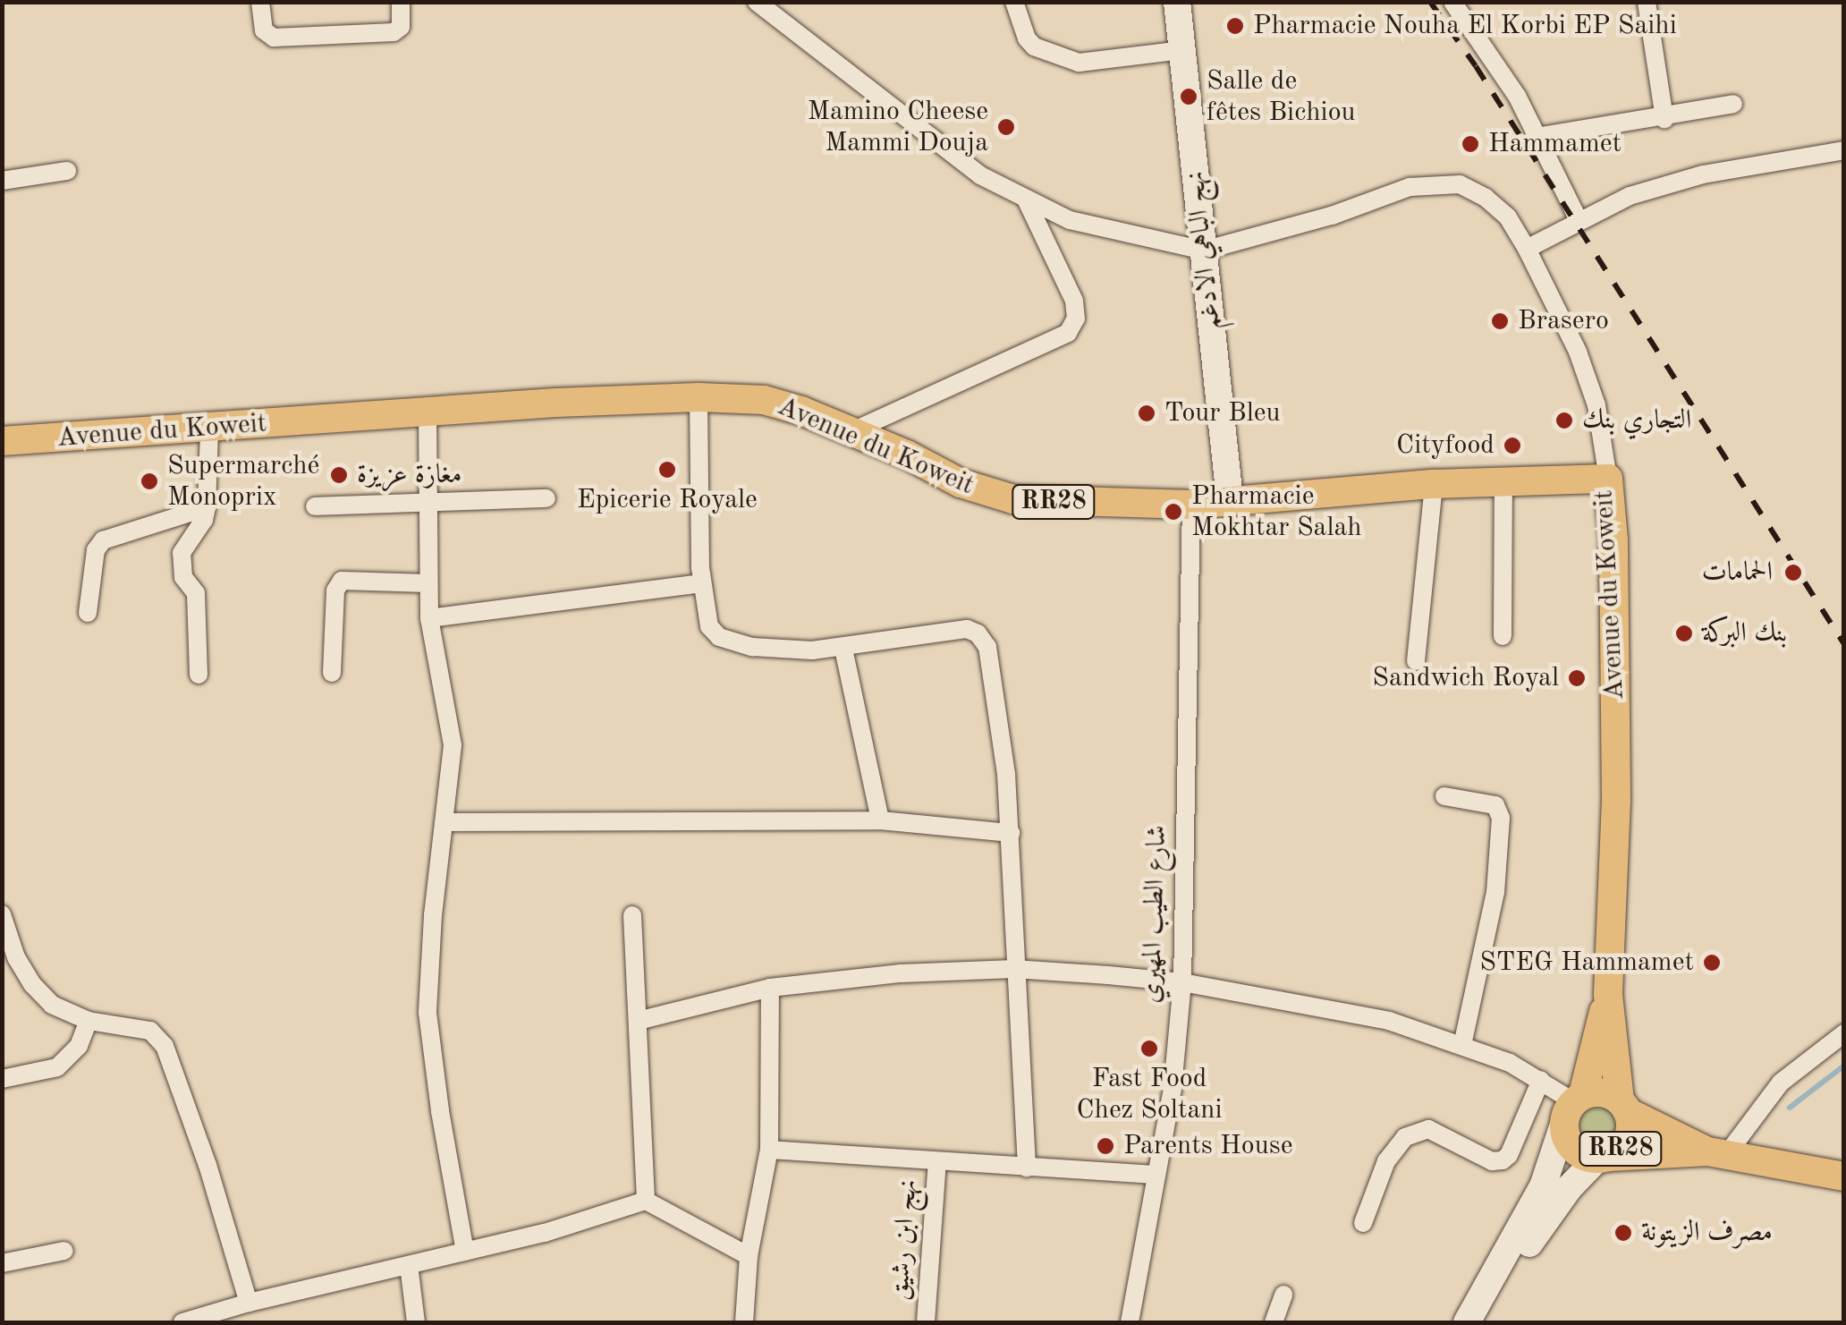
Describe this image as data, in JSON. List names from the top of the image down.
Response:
{
  "streets": {
    "main road": ["نهج الباهي الادغم", "Avenue du Koweit", "RR28"],
    "street": ["شارع الطيب المهيري", "نهج ابن رشيق"]
  },
  "crossings": [
    ["نهج الباهي الادغم", "Avenue du Koweit"],
    ["Avenue du Koweit", "RR28"],
    ["Avenue du Koweit", "شارع الطيب المهيري"]
  ],
  "places": [
    "Pharmacie Nouha El Korbi EP Saihi",
    "Salle de fêtes Bichiou",
    "Mamino Cheese Mammi Douja",
    "Hammamet",
    "Brasero",
    "Tour Bleu",
    "التجاري بنك",
    "Cityfood",
    "Epicerie Royale",
    "مغازة عزيزة",
    "Supermarché Monoprix",
    "Pharmacie Mokhtar Salah",
    "الحمامات",
    "بنك البركة",
    "Sandwich Royal",
    "STEG Hammamet",
    "Fast Food Chez Soltani",
    "Parents House",
    "مصرف الزيتونة"
  ]
}
